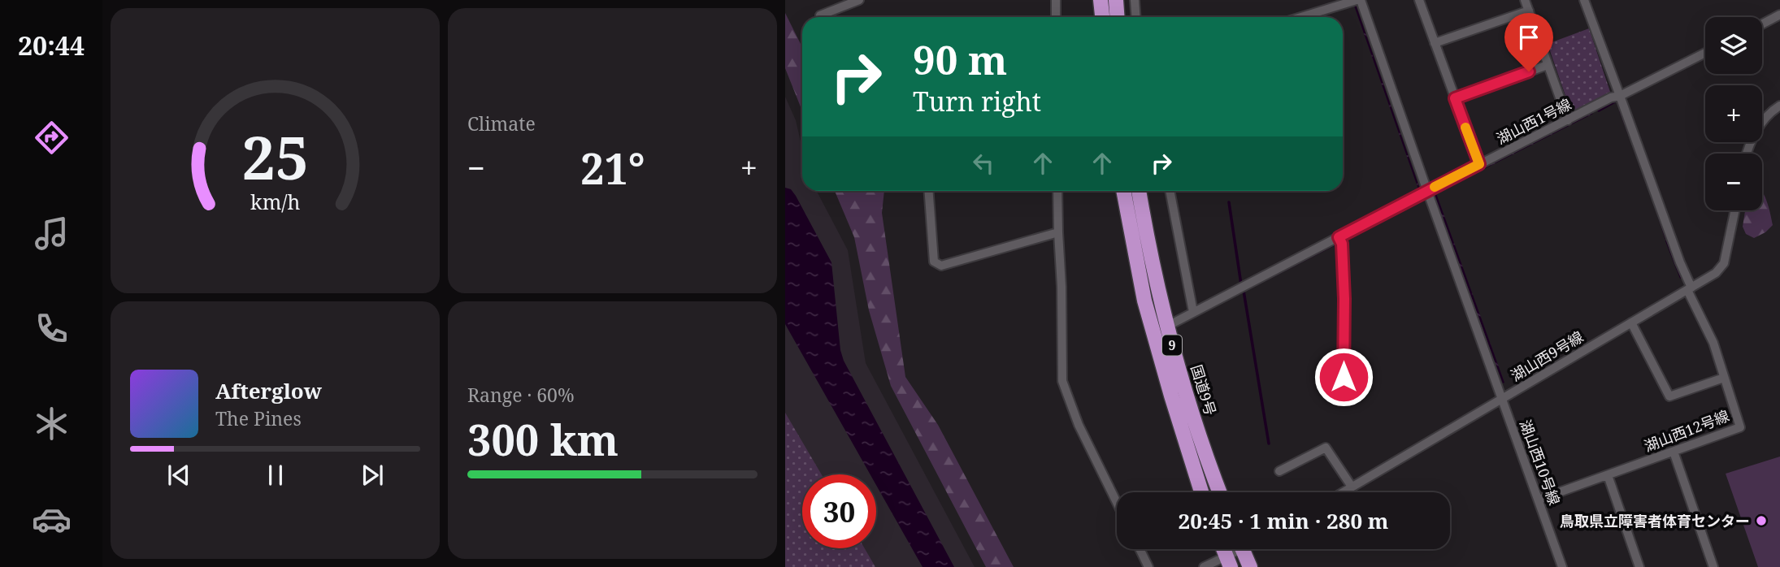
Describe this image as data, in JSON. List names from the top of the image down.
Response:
{
  "streets": {
    "highway": ["9", "国道9号"],
    "street": [
      "湖山西1号線",
      "湖山西9号線",
      "湖山西12号線",
      "湖山西10号線"
    ]
  },
  "crossings": [
    ["湖山西1号線", "国道9号"],
    ["湖山西1号線", "湖山西12号線"],
    ["湖山西1号線", "湖山西10号線"],
    ["湖山西9号線", "湖山西12号線"],
    ["湖山西9号線", "湖山西10号線"],
    ["湖山西12号線", "湖山西10号線"]
  ],
  "places": ["鳥取県立障害者体育センター"],
  "page": {
    "tabs": "20:44",
    "tile": [
      "Climate",
      ["Range · 60%", "300 km"]
    ],
    "map_buttons": ["+", "−"],
    "turn": ["90 m", "Turn right"],
    "heat": ["−", "21°", "+"],
    "song": ["Afterglow", "The Pines"],
    "limit": "30",
    "trip": "20:45 · 1 min · 280 m",
    "gauge": ["25", "km/h"]
  }
}
